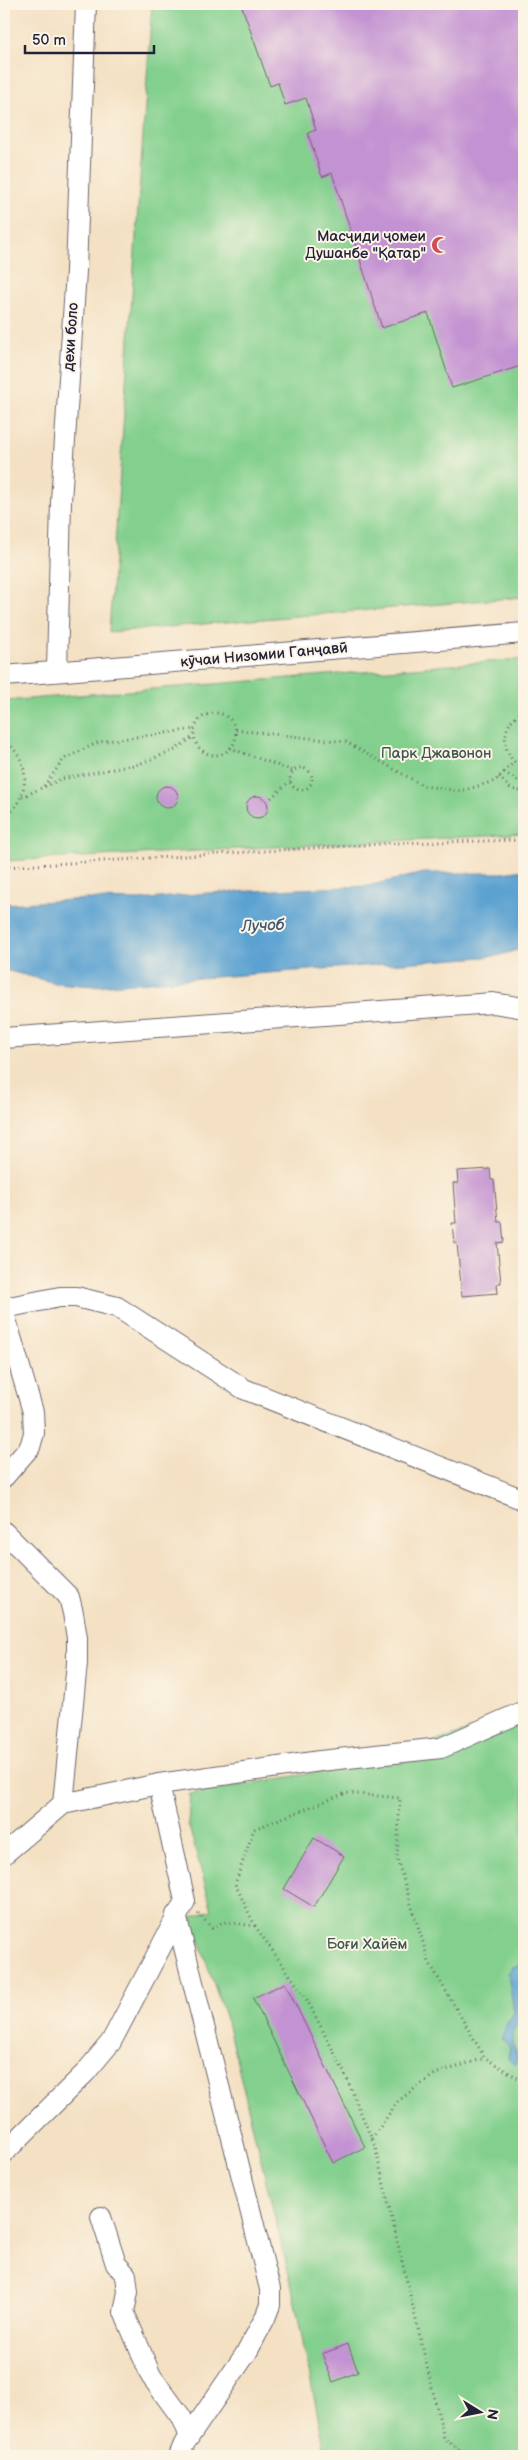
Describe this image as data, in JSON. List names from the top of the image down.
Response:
{
  "streets": {
    "street": ["дехи боло", "кӯчаи Низомии Ганҷавӣ"]
  },
  "crossings": [
    ["дехи боло", "кӯчаи Низомии Ганҷавӣ"]
  ],
  "water": ["Лучоб"],
  "parks": ["Парк Джавонон", "Боғи Хайём"],
  "places": {
    "mosque": ["Масҷиди ҷомеи Душанбе \"Қатар\""]
  },
  "scale_bar": "50 m",
  "north": "right"
}
